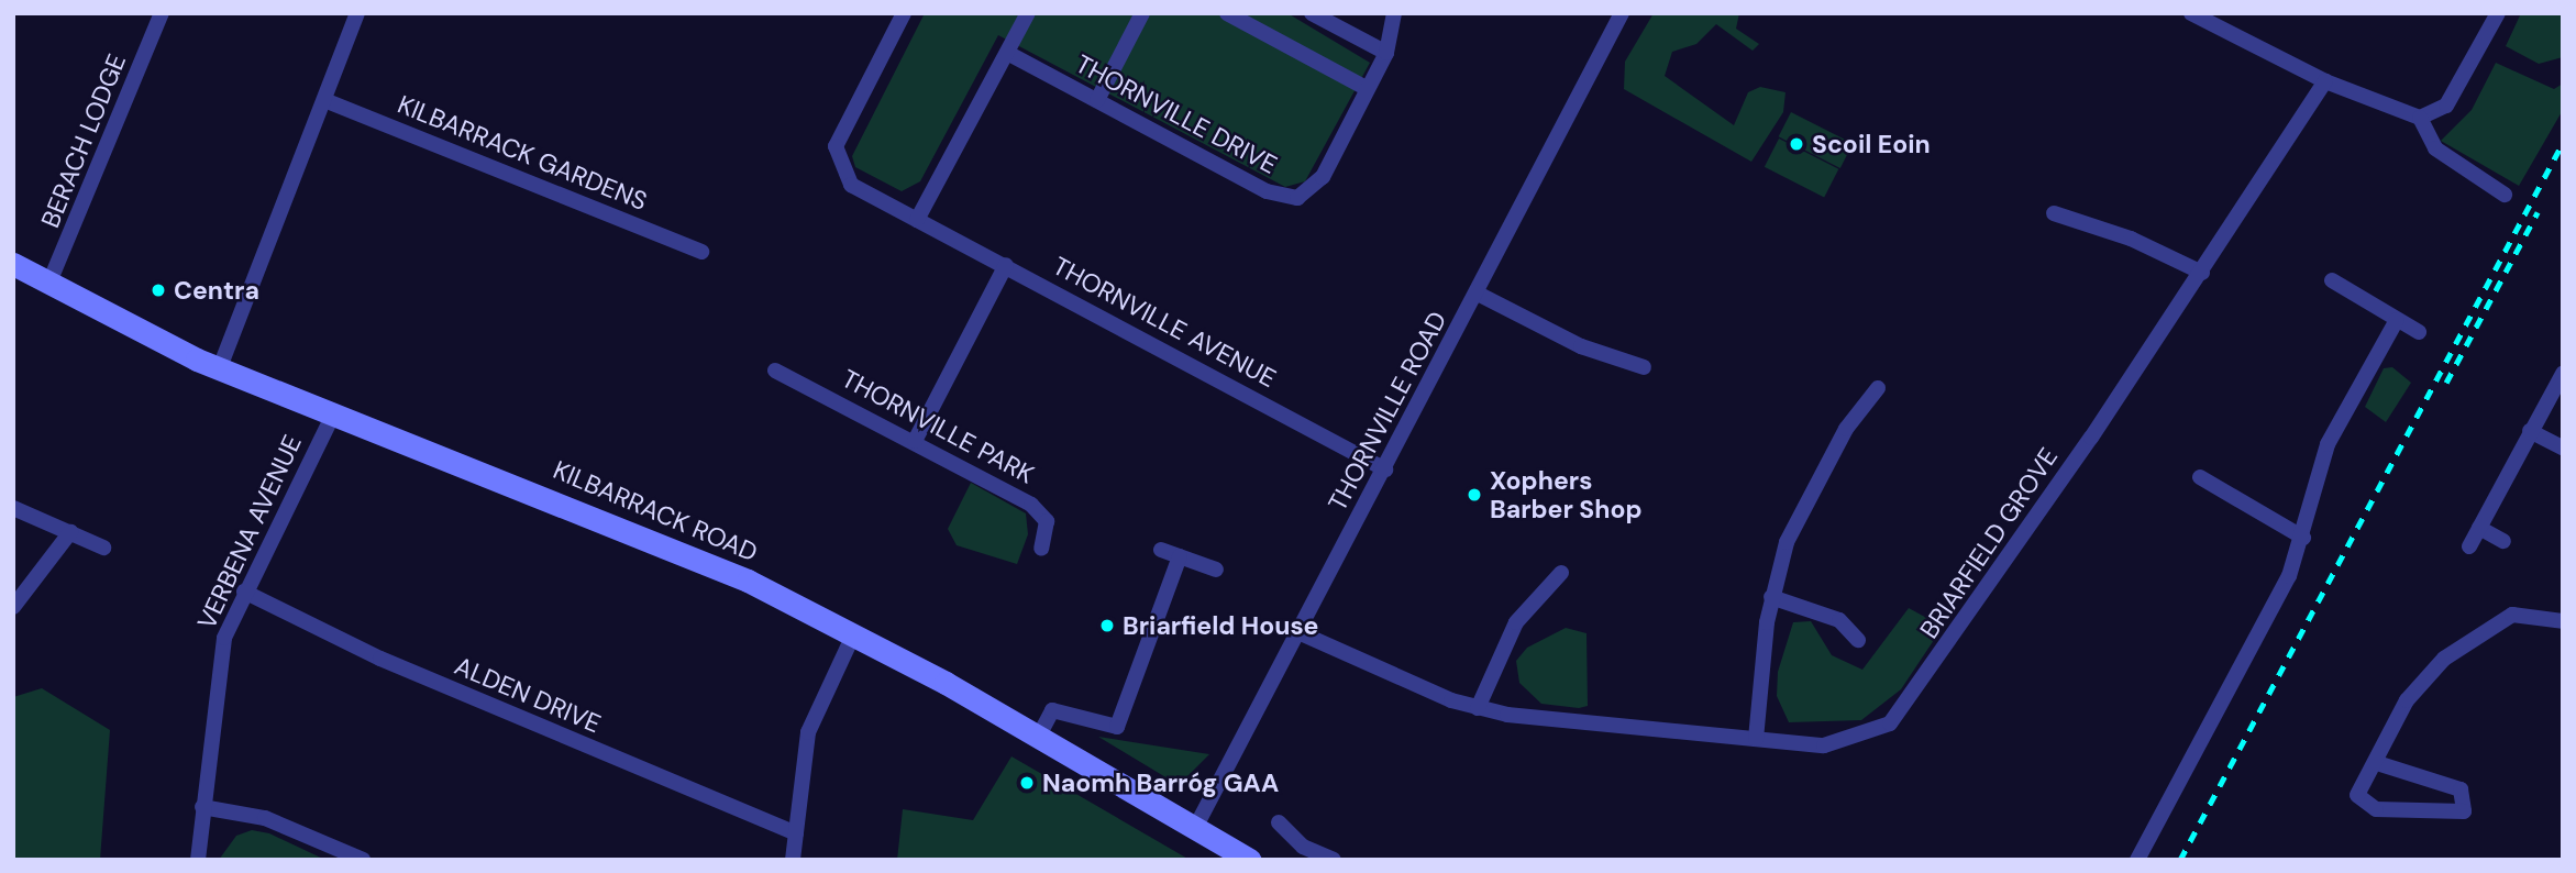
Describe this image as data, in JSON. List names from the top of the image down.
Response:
{
  "streets": {
    "main road": ["KILBARRACK ROAD"],
    "street": [
      "THORNVILLE DRIVE",
      "BERACH LODGE",
      "KILBARRACK GARDENS",
      "THORNVILLE AVENUE",
      "THORNVILLE ROAD",
      "THORNVILLE PARK",
      "VERBENA AVENUE",
      "BRIARFIELD GROVE",
      "ALDEN DRIVE"
    ]
  },
  "crossings": [
    ["BERACH LODGE", "KILBARRACK ROAD"],
    ["THORNVILLE AVENUE", "THORNVILLE ROAD"],
    ["THORNVILLE ROAD", "KILBARRACK ROAD"],
    ["THORNVILLE ROAD", "BRIARFIELD GROVE"],
    ["KILBARRACK ROAD", "VERBENA AVENUE"],
    ["VERBENA AVENUE", "ALDEN DRIVE"]
  ],
  "places": [
    "Scoil Eoin",
    "Centra",
    "Xophers Barber Shop",
    "Briarfield House",
    "Naomh Barróg GAA"
  ]
}
